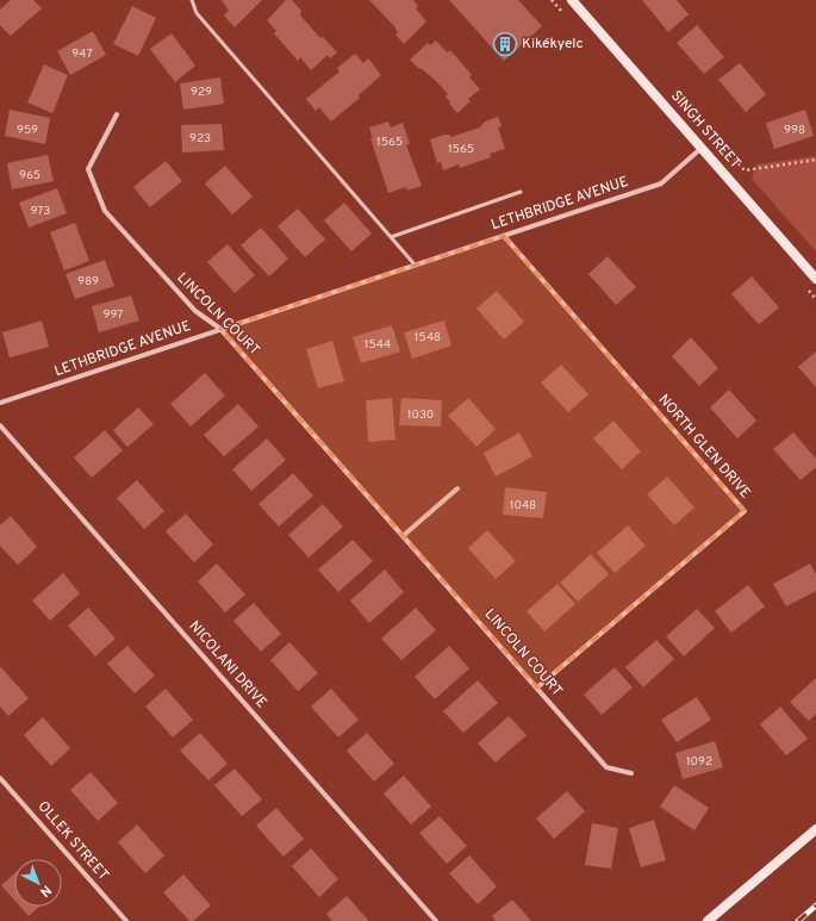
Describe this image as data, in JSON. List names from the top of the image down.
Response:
{
  "streets": {
    "main road": ["SINGH STREET"],
    "street": [
      "LETHBRIDGE AVENUE",
      "LINCOLN COURT",
      "NORTH GLEN DRIVE",
      "NICOLANI DRIVE",
      "OLLEK STREET"
    ]
  },
  "crossings": [
    ["SINGH STREET", "LETHBRIDGE AVENUE"],
    ["LETHBRIDGE AVENUE", "LINCOLN COURT"],
    ["LETHBRIDGE AVENUE", "NORTH GLEN DRIVE"],
    ["LINCOLN COURT", "NORTH GLEN DRIVE"]
  ],
  "places": {
    "building": ["Kikékyelc"]
  },
  "house_numbers": [
    "947",
    "929",
    "959",
    "998",
    "923",
    "1565",
    "1565",
    "965",
    "973",
    "989",
    "997",
    "1548",
    "1544",
    "1030",
    "1048",
    "1092"
  ],
  "north": "bottom right"
}
